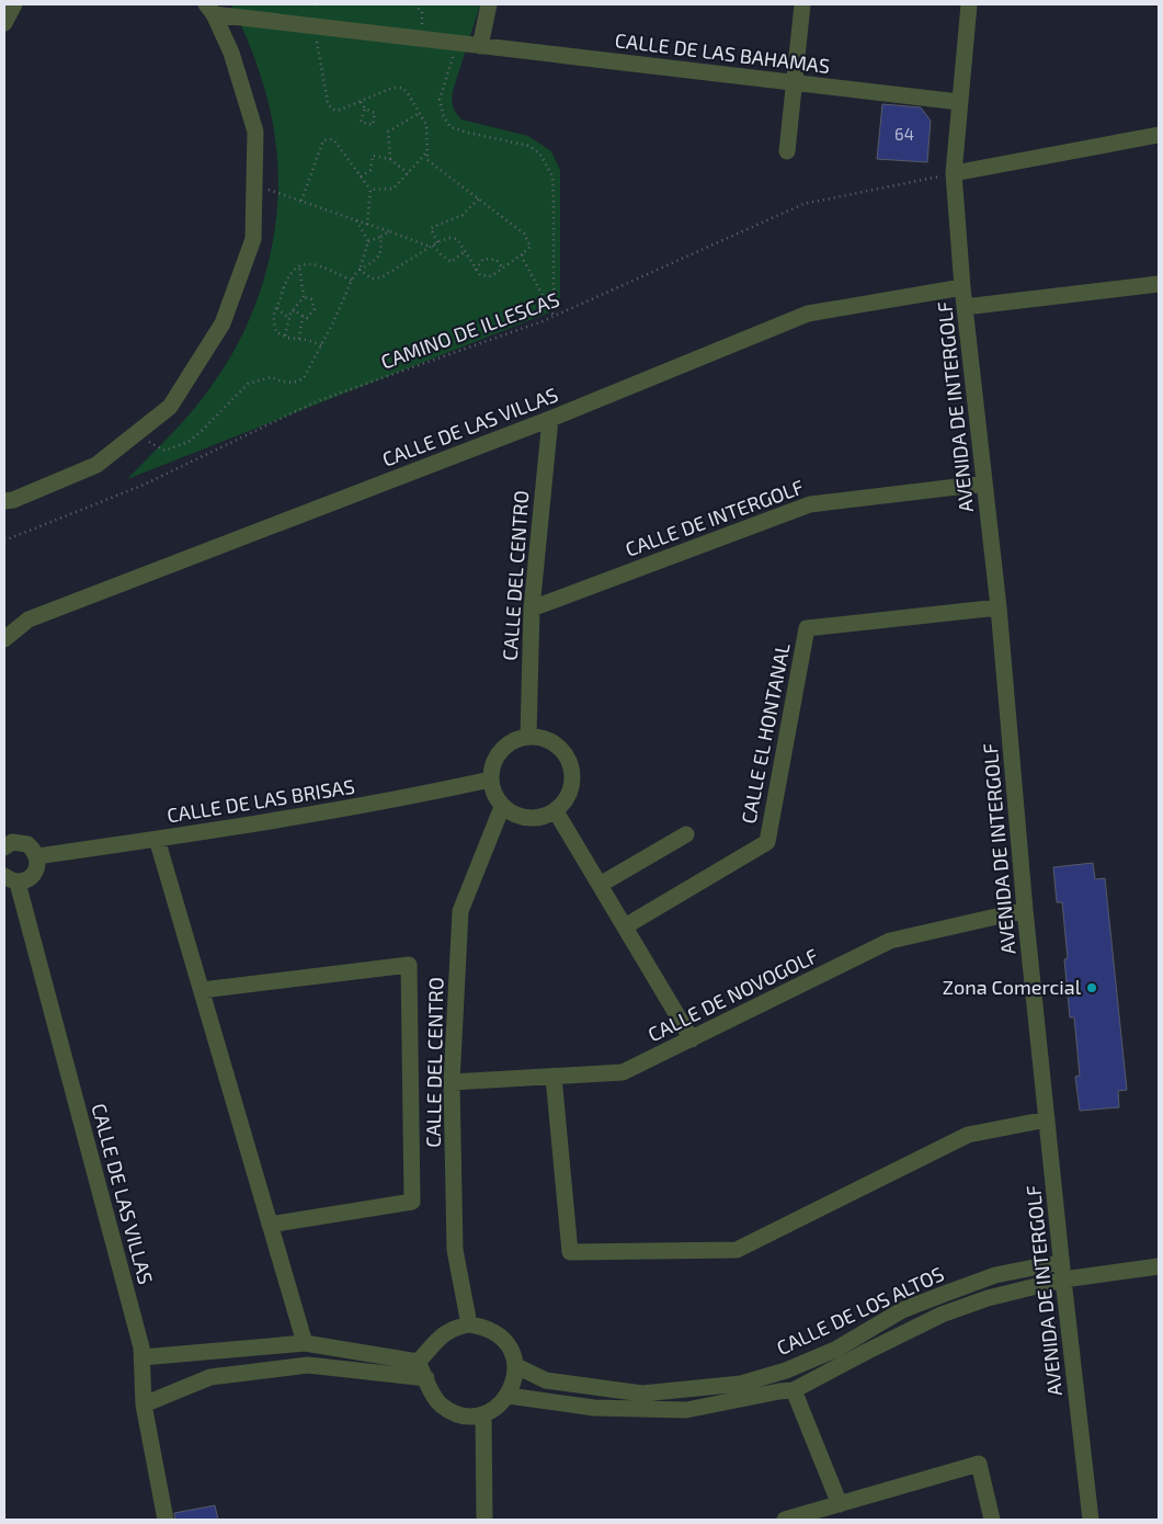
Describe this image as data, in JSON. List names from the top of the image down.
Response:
{
  "streets": {
    "street": [
      "CALLE DE LAS BAHAMAS",
      "AVENIDA DE INTERGOLF",
      "CALLE DE LAS VILLAS",
      "CALLE DE INTERGOLF",
      "CALLE DEL CENTRO",
      "CALLE EL HONTANAL",
      "CALLE DE LAS BRISAS",
      "CALLE DE NOVOGOLF",
      "CALLE DE LOS ALTOS"
    ],
    "path": ["CAMINO DE ILLESCAS"]
  },
  "crossings": [
    ["CALLE DE LAS BAHAMAS", "AVENIDA DE INTERGOLF"],
    ["CAMINO DE ILLESCAS", "AVENIDA DE INTERGOLF"],
    ["AVENIDA DE INTERGOLF", "CALLE DE LAS VILLAS"],
    ["AVENIDA DE INTERGOLF", "CALLE DE INTERGOLF"],
    ["AVENIDA DE INTERGOLF", "CALLE EL HONTANAL"],
    ["AVENIDA DE INTERGOLF", "CALLE DE NOVOGOLF"],
    ["AVENIDA DE INTERGOLF", "CALLE DE LOS ALTOS"],
    ["CALLE DE LAS VILLAS", "CALLE DEL CENTRO"],
    ["CALLE DE INTERGOLF", "CALLE DEL CENTRO"],
    ["CALLE DEL CENTRO", "CALLE DE LAS BRISAS"],
    ["CALLE DEL CENTRO", "CALLE DE NOVOGOLF"],
    ["CALLE DEL CENTRO", "CALLE DE LOS ALTOS"]
  ],
  "places": ["Zona Comercial"],
  "house_numbers": ["64"]
}
